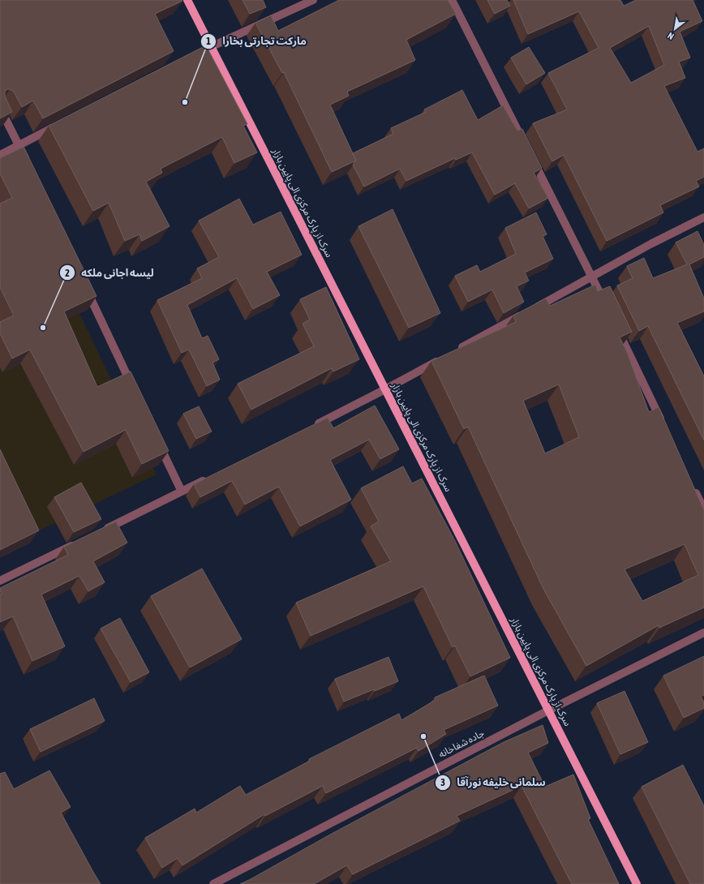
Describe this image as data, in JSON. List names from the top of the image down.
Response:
{
  "streets": {
    "main road": ["سرک از پارک مرکزی الی پایین بازار"],
    "street": ["جاده شفاخانه"]
  },
  "crossings": [
    ["سرک از پارک مرکزی الی پایین بازار", "جاده شفاخانه"]
  ],
  "places": ["مارکت تجارتی بخارا", "لیسه اجانی ملکه", "سلمانی خلیفه نورآقا"],
  "north": "bottom left"
}
